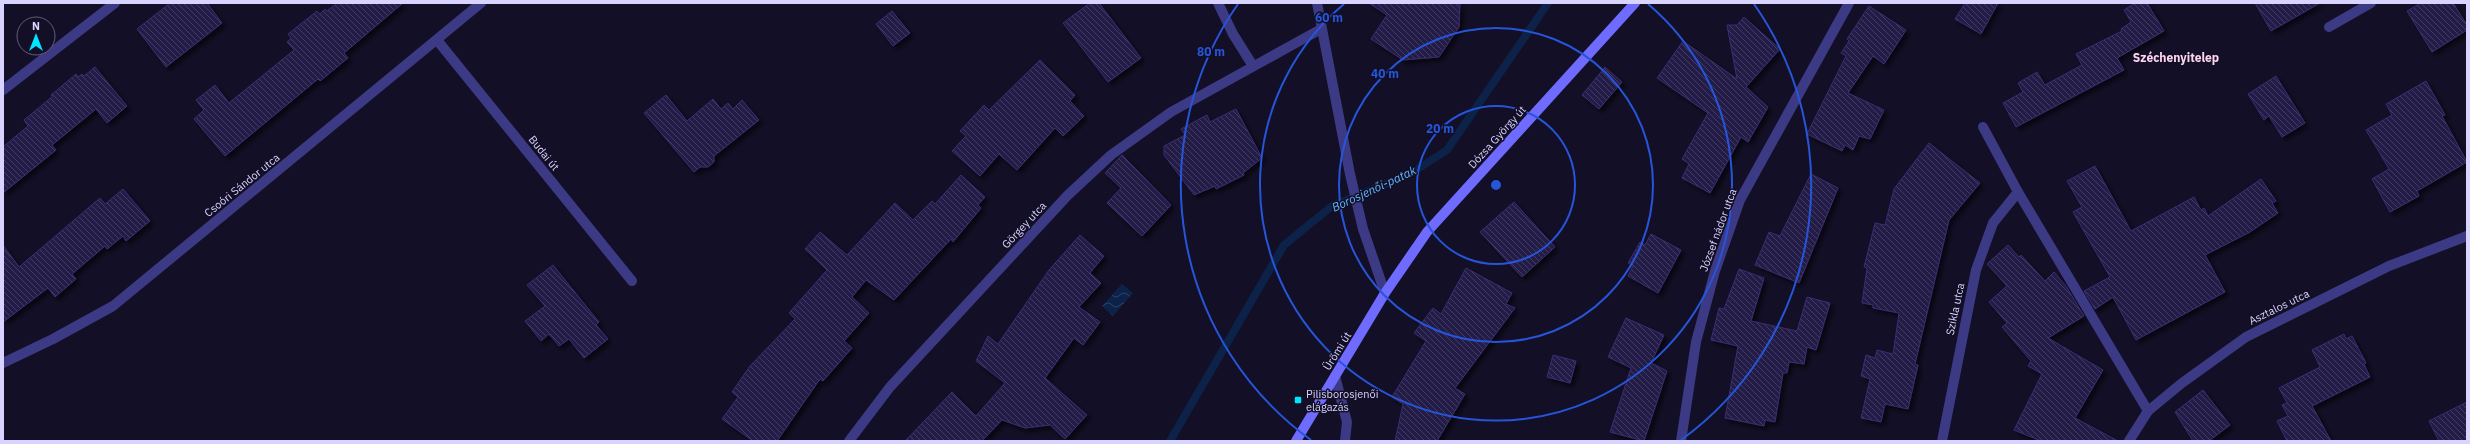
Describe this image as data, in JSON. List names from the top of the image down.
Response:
{
  "streets": {
    "main road": ["Dózsa György út", "Ürömi út"],
    "street": [
      "Budai út",
      "Csoóri Sándor utca",
      "Görgey utca",
      "József nádor utca",
      "Asztalos utca",
      "Szikla utca"
    ]
  },
  "crossings": [
    ["Dózsa György út", "Ürömi út"],
    ["Budai út", "Csoóri Sándor utca"]
  ],
  "districts": ["Széchenyitelep"],
  "water": ["Borosjenői-patak"],
  "places": {
    "transit": ["Pilisborosjenői elágazás"]
  },
  "north": "top",
  "rings": [
    "60 m",
    "80 m",
    "40 m",
    "20 m"
  ]
}
